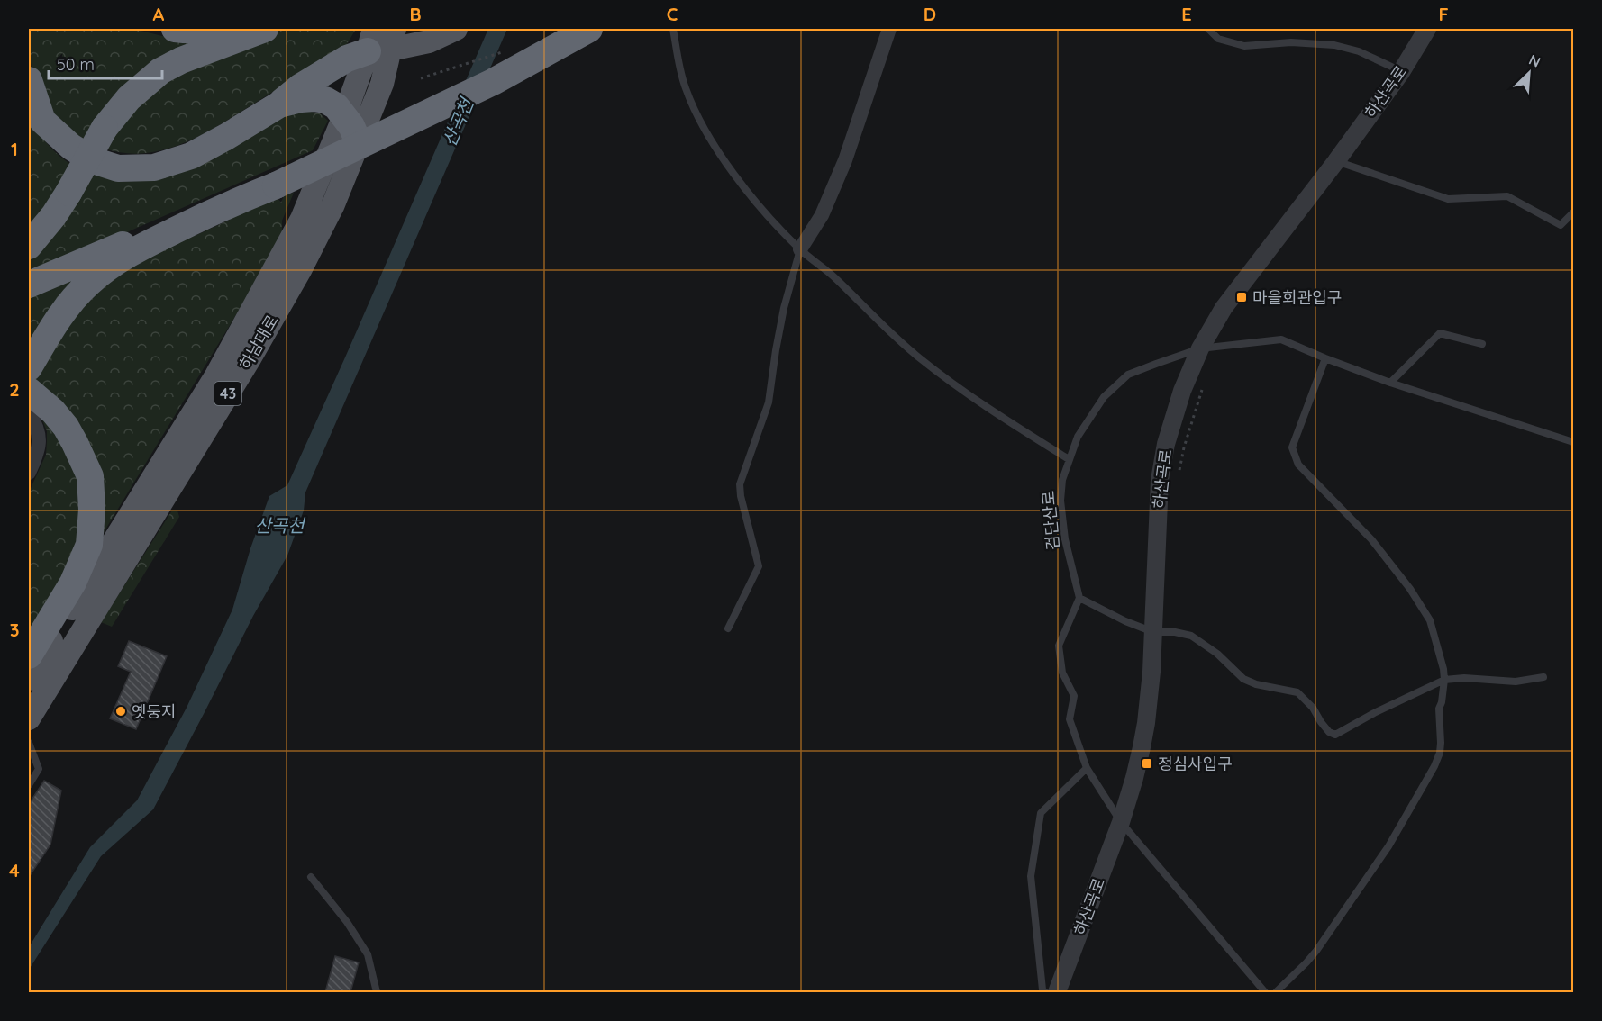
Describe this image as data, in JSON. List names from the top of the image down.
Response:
{
  "streets": {
    "main road": ["하남대로", "43"],
    "street": ["하산곡로"],
    "lane": ["검단산로"]
  },
  "crossings": [
    ["하산곡로", "검단산로"]
  ],
  "water": ["산곡천"],
  "places": {
    "transit": ["마을회관입구", "정심사입구"],
    "other": ["옛둥지"]
  },
  "scale_bar": "50 m",
  "north": "top right",
  "grid": {
    "columns": [
      "A",
      "B",
      "C",
      "D",
      "E",
      "F"
    ],
    "rows": [
      "1",
      "2",
      "3",
      "4"
    ]
  }
}
